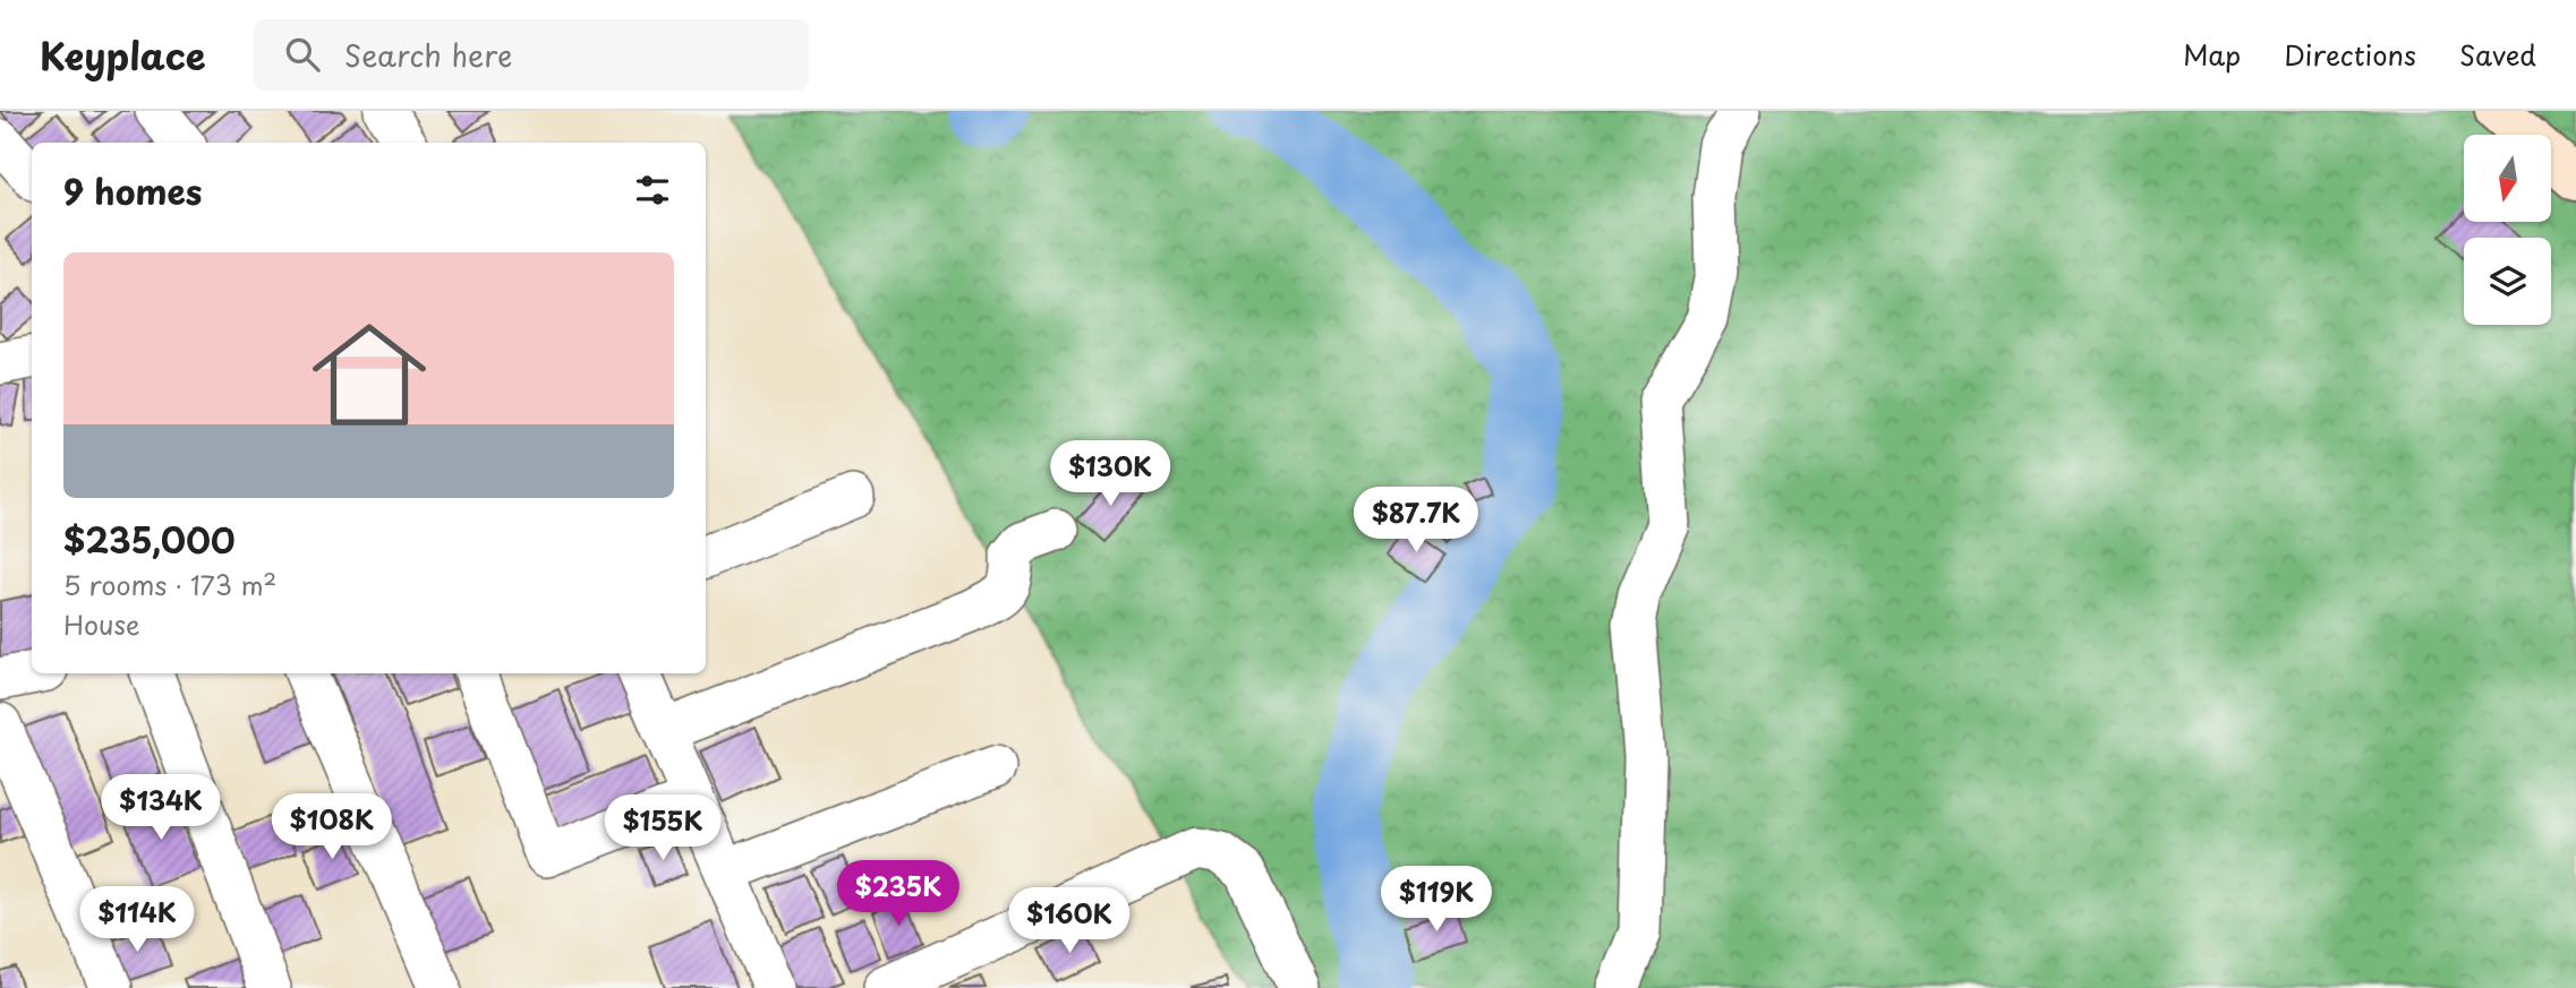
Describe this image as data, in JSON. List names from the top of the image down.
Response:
{
  "north": "bottom",
  "page": {
    "header": "Keyplace",
    "search": "Search here",
    "nav": ["Map", "Directions", "Saved"],
    "heading": "9 homes",
    "list": [
      {
        "name": "$235,000",
        "note": "5 rooms · 173 m² · House"
      }
    ],
    "price": [
      "$130K",
      "$87.7K",
      "$134K",
      "$108K",
      "$155K",
      "$235K",
      "$119K",
      "$114K",
      "$160K"
    ]
  }
}
